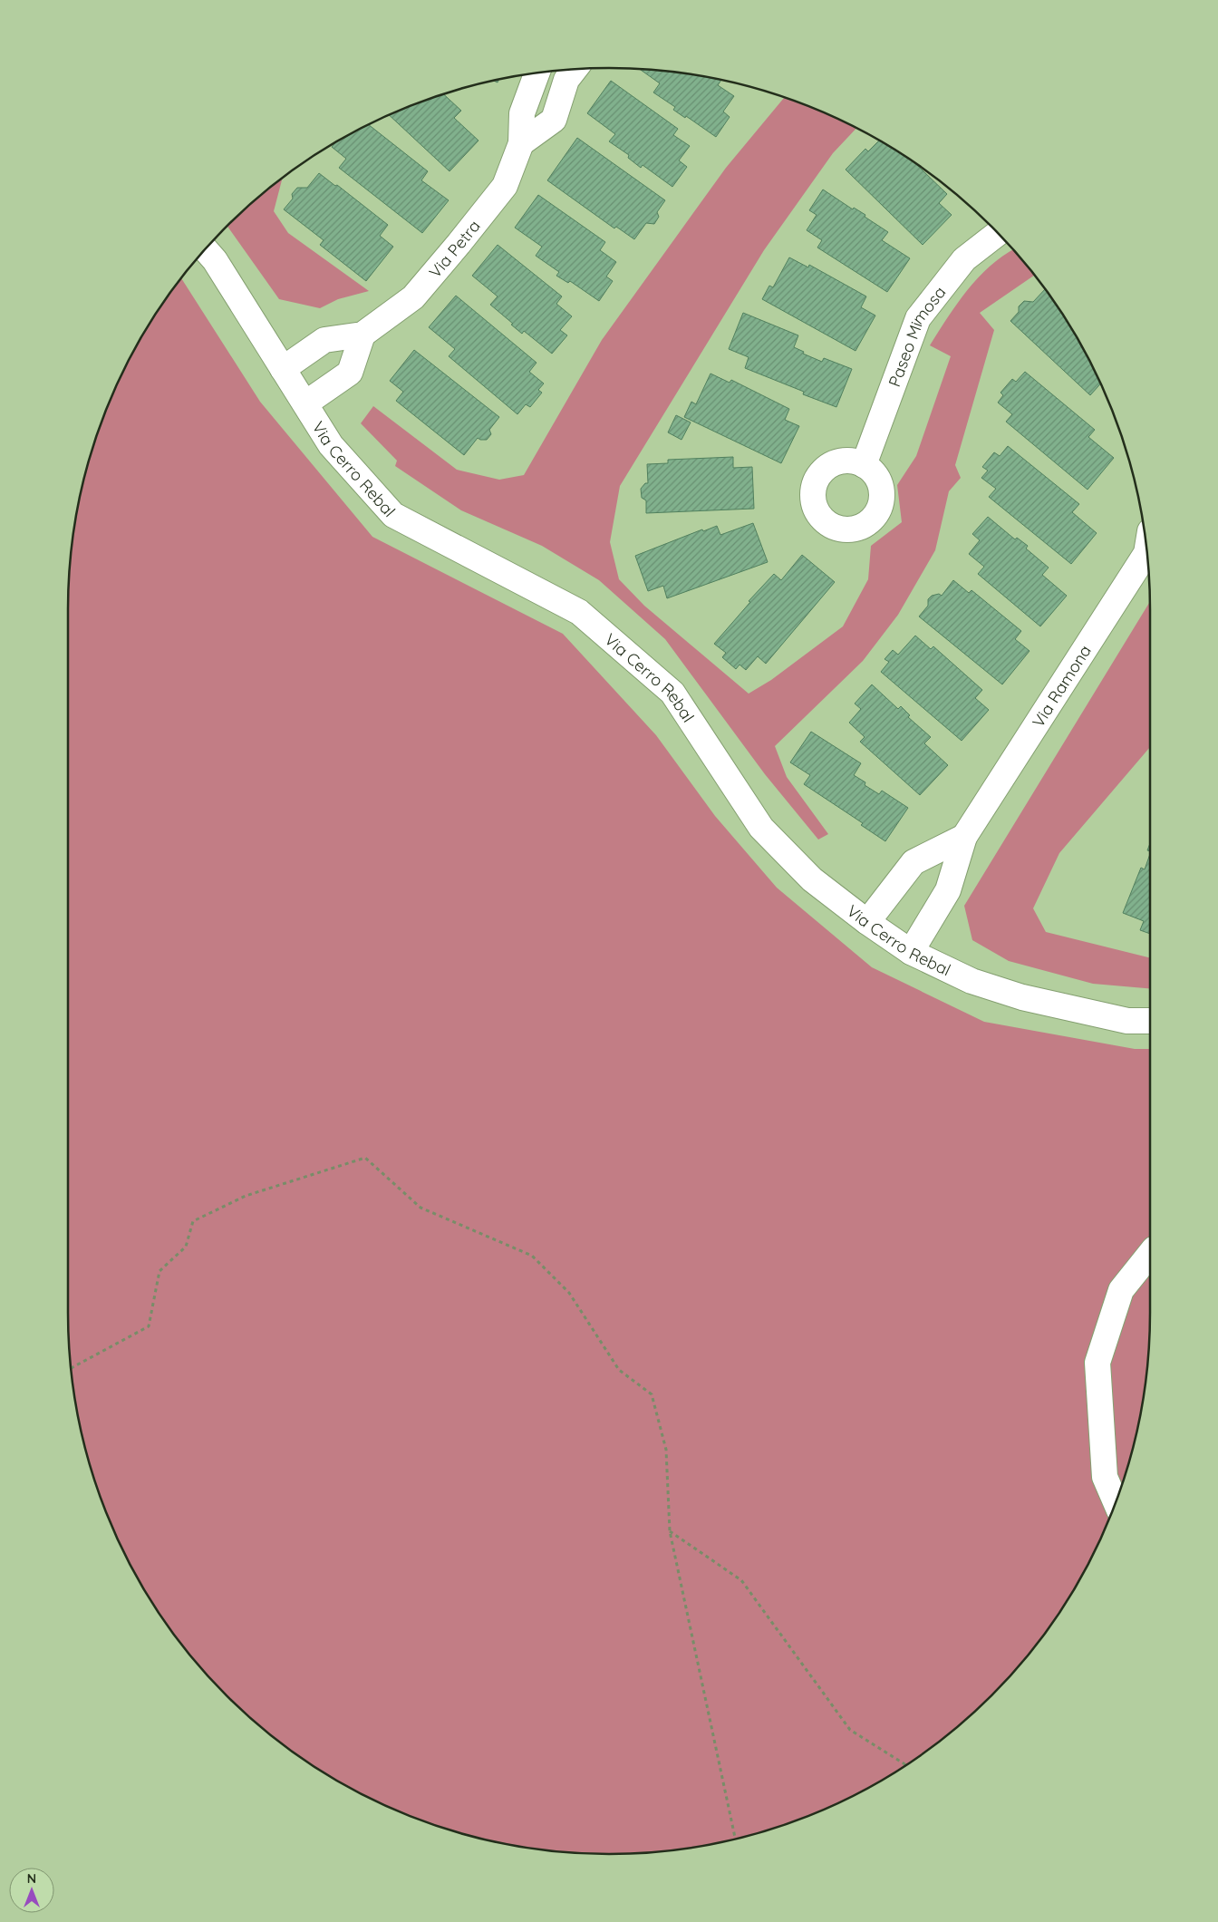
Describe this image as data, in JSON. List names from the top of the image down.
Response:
{
  "streets": {
    "street": [
      "Via Petra",
      "Paseo Mimosa",
      "Via Cerro Rebal",
      "Via Ramona"
    ]
  },
  "crossings": [
    ["Via Petra", "Via Cerro Rebal"],
    ["Via Cerro Rebal", "Via Ramona"]
  ],
  "north": "top"
}
